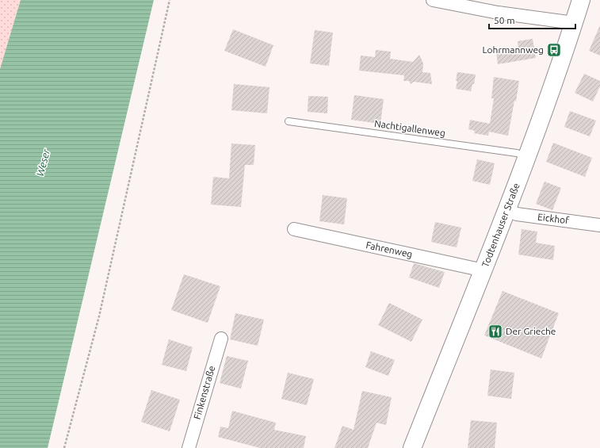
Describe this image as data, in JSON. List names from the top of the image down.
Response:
{
  "streets": {
    "main road": ["Todtenhauser Straße"],
    "street": ["Eickhof", "Fahrenweg", "Finkenstraße"],
    "lane": ["Nachtigallenweg"]
  },
  "crossings": [
    ["Nachtigallenweg", "Todtenhauser Straße"],
    ["Eickhof", "Todtenhauser Straße"],
    ["Todtenhauser Straße", "Fahrenweg"]
  ],
  "water": ["Weser"],
  "places": {
    "bus stop": ["Lohrmannweg"],
    "restaurant": ["Der Grieche"]
  },
  "scale_bar": "50 m"
}
